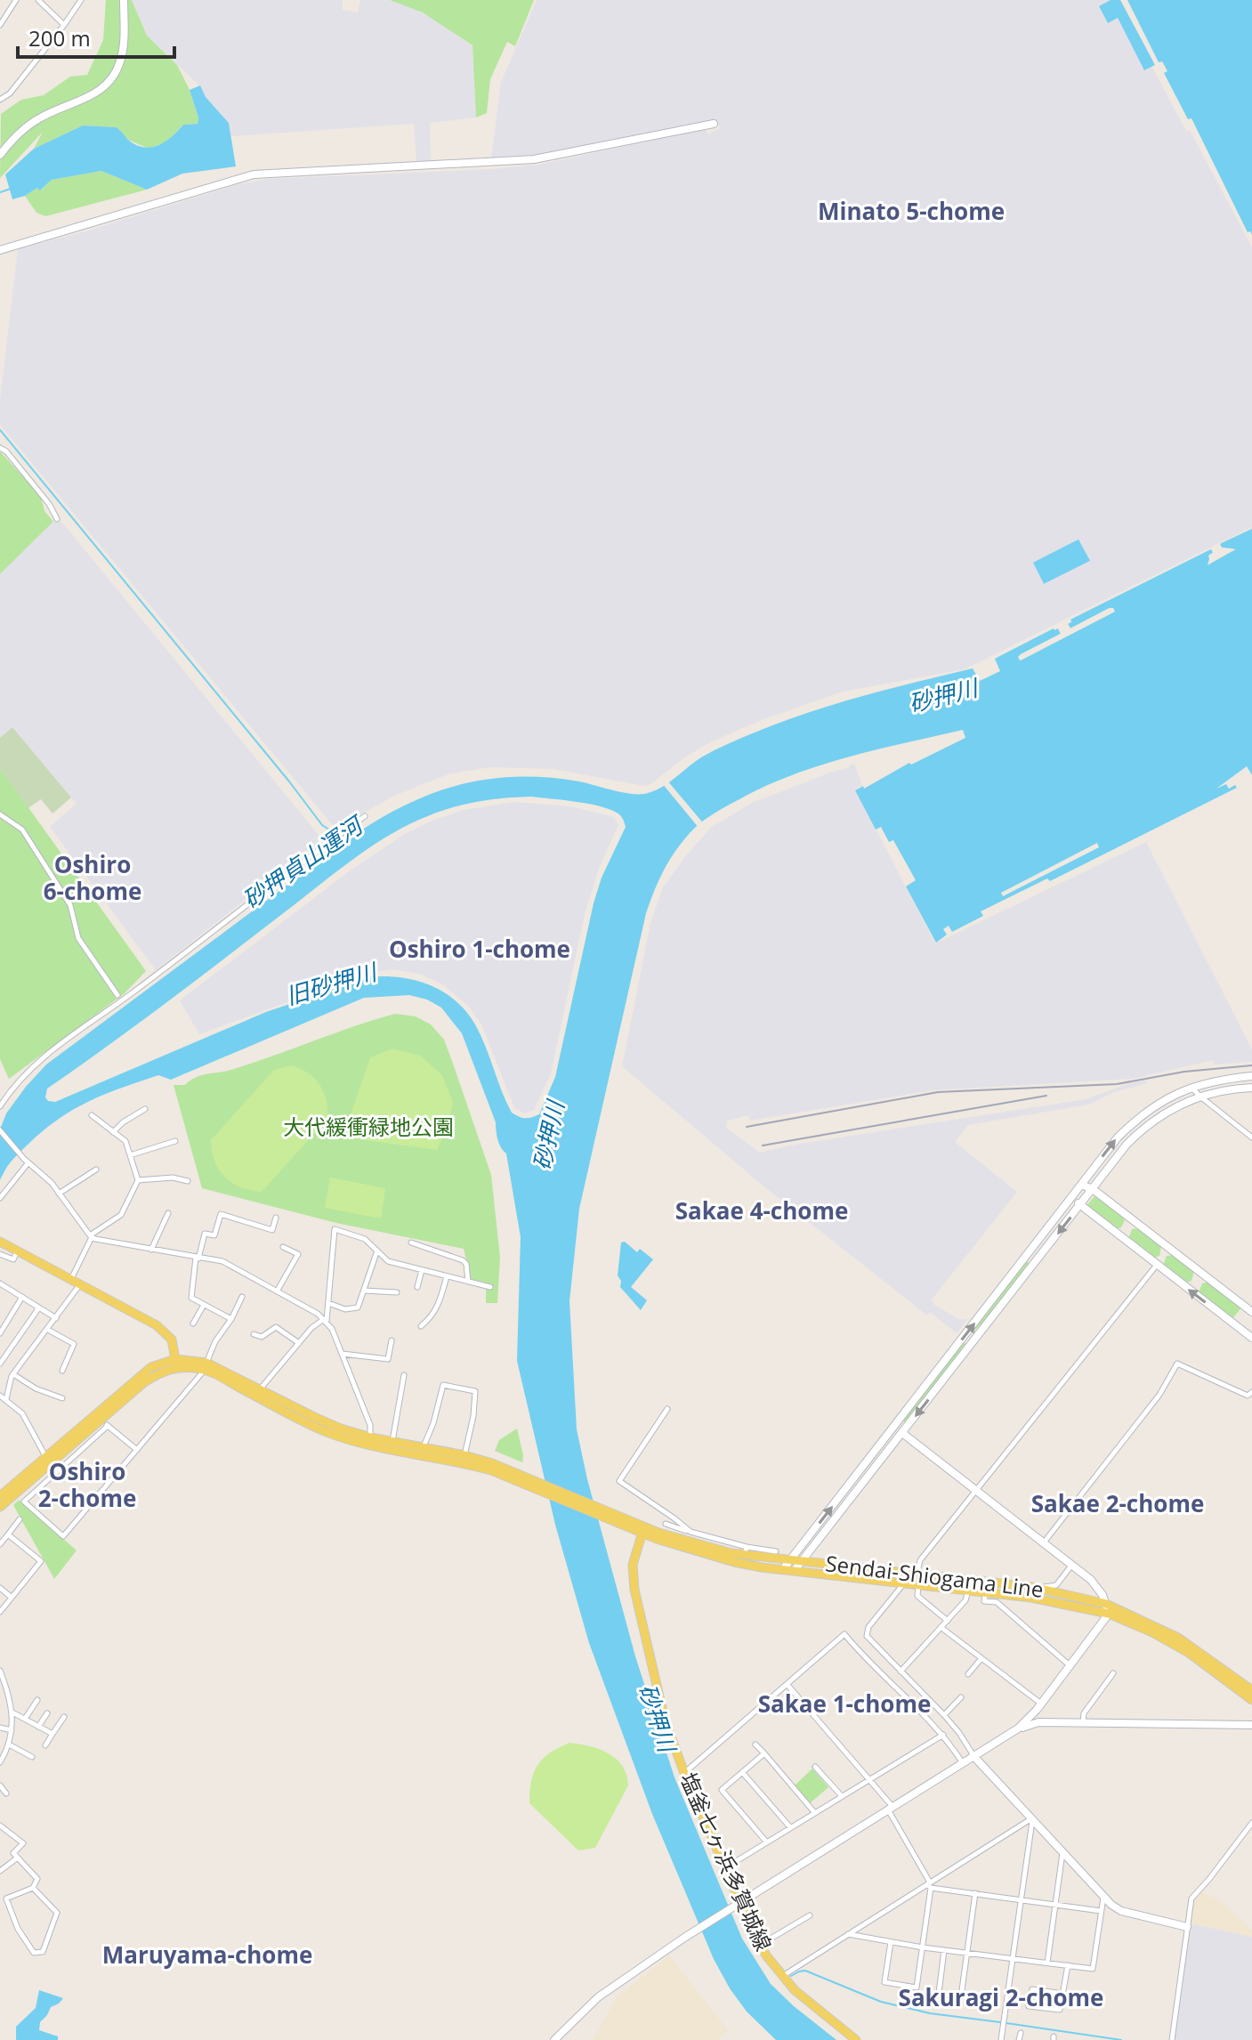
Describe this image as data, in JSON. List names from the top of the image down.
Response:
{
  "streets": {
    "main road": ["Sendai-Shiogama Line", "塩釜七ヶ浜多賀城線"]
  },
  "crossings": [
    ["Sendai-Shiogama Line", "塩釜七ヶ浜多賀城線"]
  ],
  "districts": [
    "Minato 5-chome",
    "Oshiro 6-chome",
    "Oshiro 1-chome",
    "Sakae 4-chome",
    "Oshiro 2-chome",
    "Sakae 2-chome",
    "Sakae 1-chome",
    "Maruyama-chome",
    "Sakuragi 2-chome"
  ],
  "water": ["砂押川", "砂押貞山運河", "旧砂押川"],
  "parks": ["大代緩衝緑地公園"],
  "scale_bar": "200 m"
}
